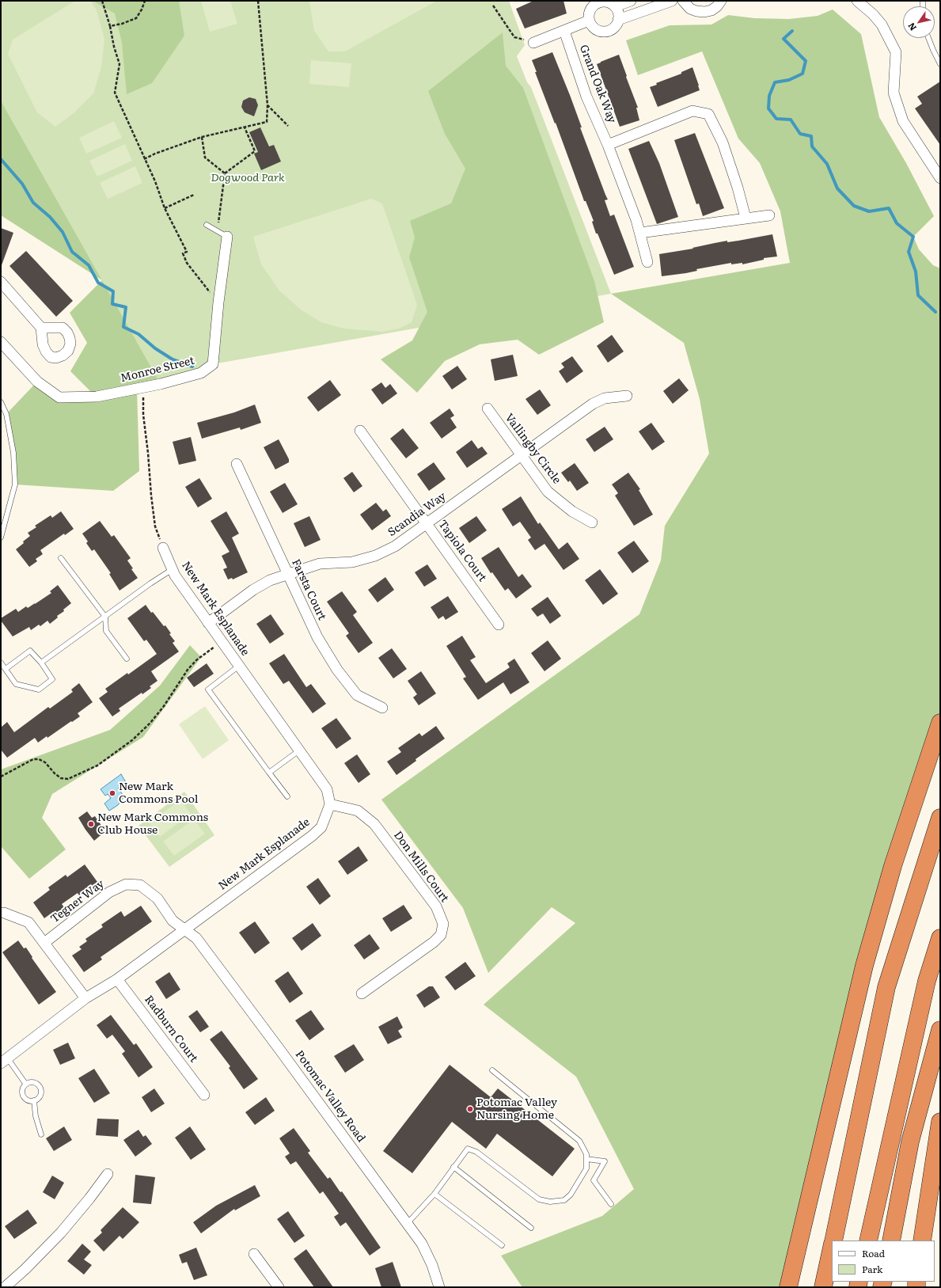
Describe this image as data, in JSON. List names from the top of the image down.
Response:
{
  "streets": {
    "street": [
      "Grand Oak Way",
      "Monroe Street",
      "Vallingby Circle",
      "Scandia Way",
      "Tapiola Court",
      "Farsta Court",
      "New Mark Esplanade",
      "Don Mills Court",
      "Tegner Way",
      "Radburn Court",
      "Potomac Valley Road"
    ]
  },
  "crossings": [
    ["Vallingby Circle", "Scandia Way"],
    ["Scandia Way", "Tapiola Court"],
    ["Scandia Way", "Farsta Court"],
    ["Scandia Way", "New Mark Esplanade"],
    ["New Mark Esplanade", "Don Mills Court"],
    ["New Mark Esplanade", "Tegner Way"],
    ["New Mark Esplanade", "Radburn Court"],
    ["New Mark Esplanade", "Potomac Valley Road"],
    ["Tegner Way", "Potomac Valley Road"]
  ],
  "parks": ["Dogwood Park"],
  "places": ["New Mark Commons Pool", "New Mark Commons Club House", "Potomac Valley Nursing Home"],
  "legend": ["Road", "Park"],
  "north": "bottom left"
}
